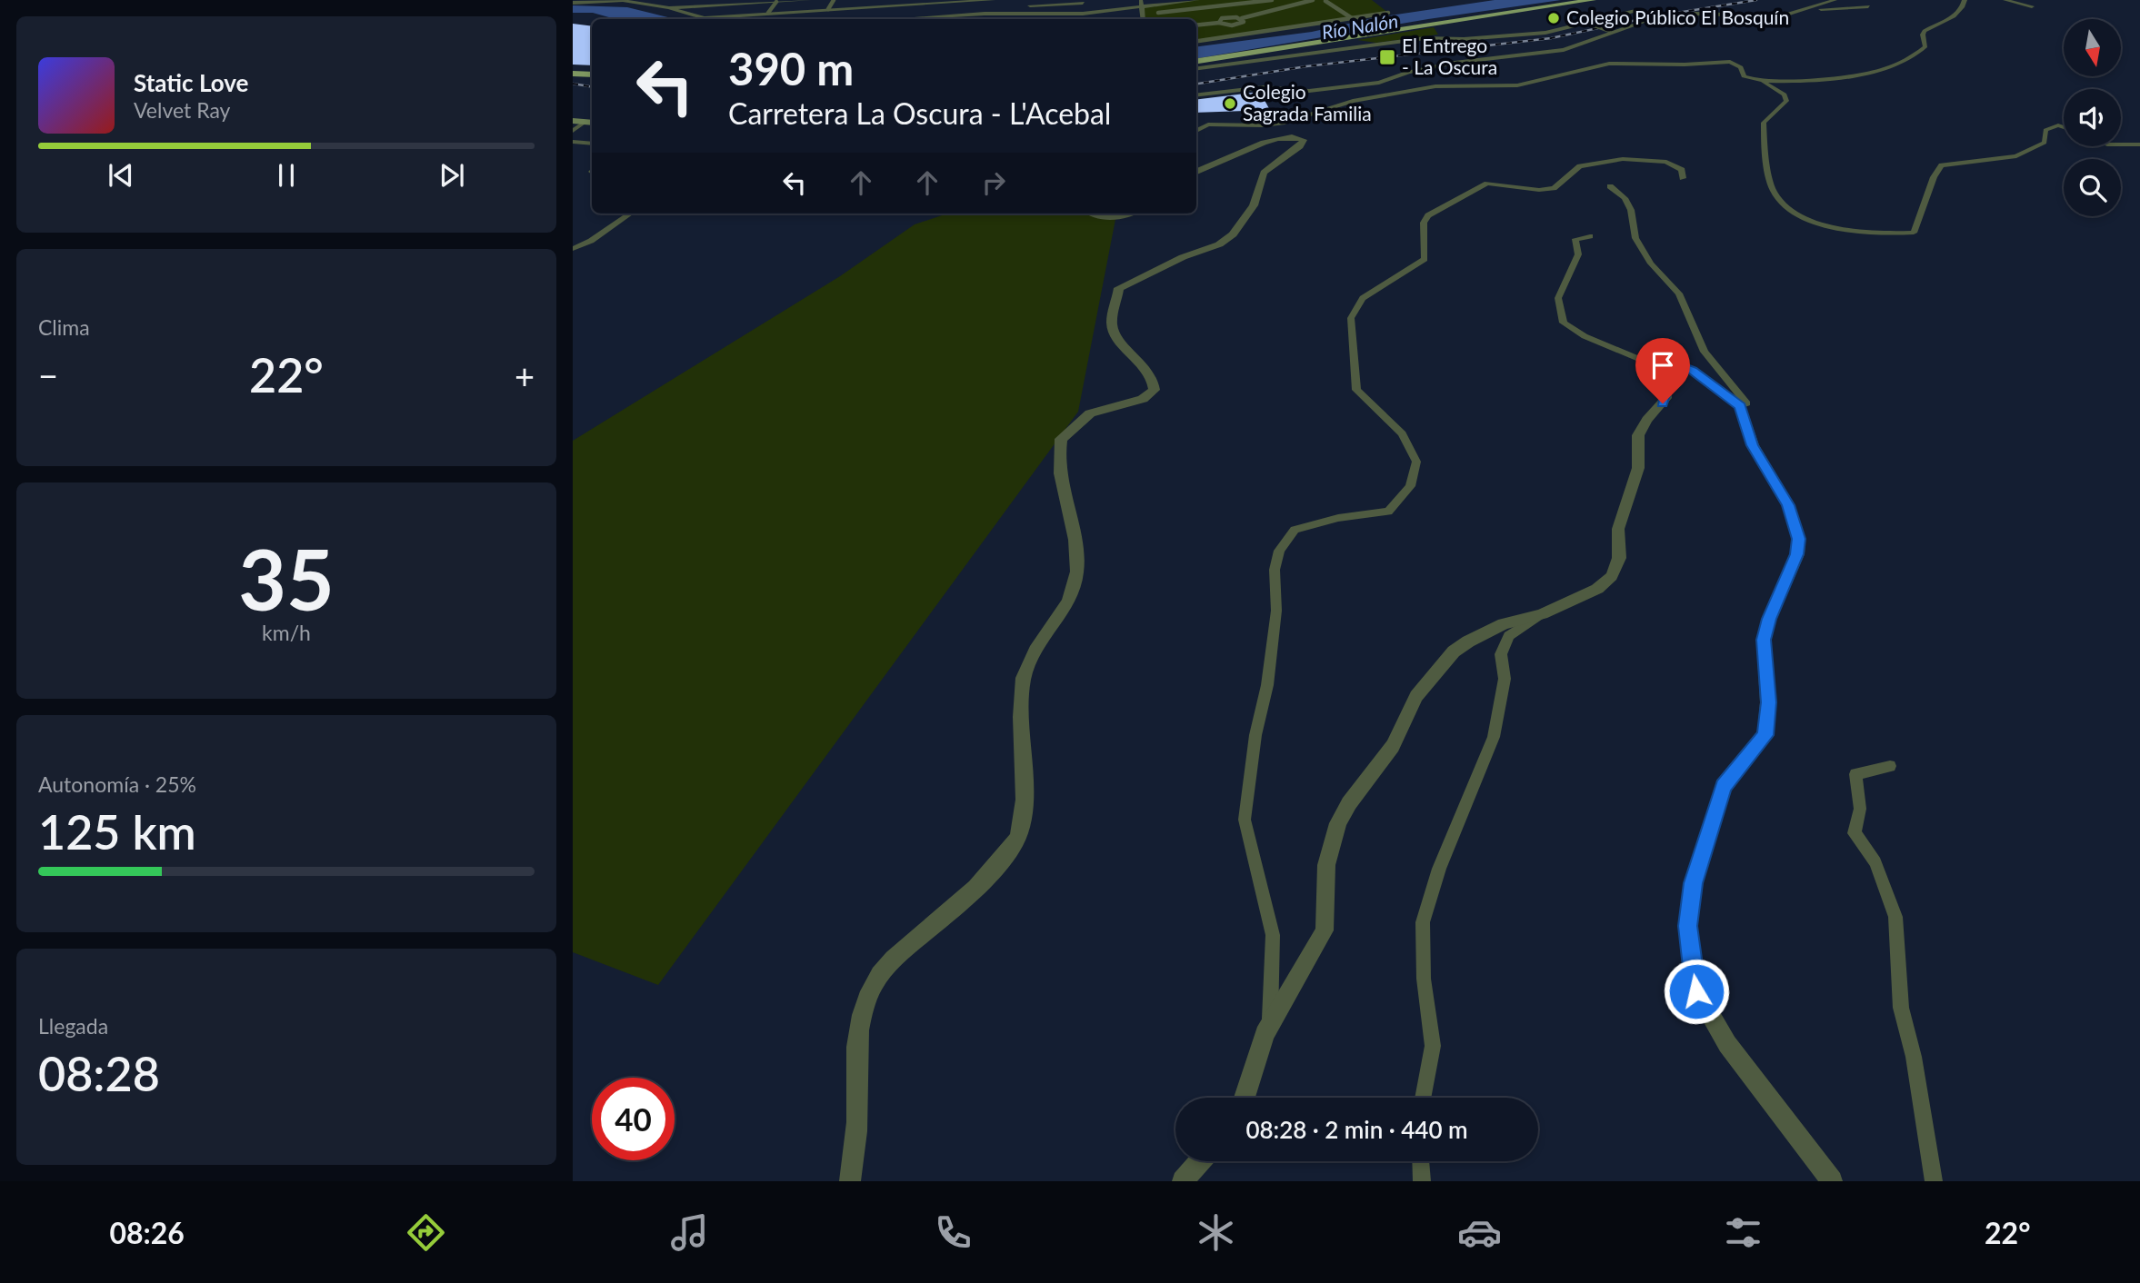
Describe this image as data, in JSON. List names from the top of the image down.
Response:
{
  "water": ["Río Nalón"],
  "places": {
    "other": ["Colegio Público El Bosquín", "Colegio Sagrada Familia"],
    "transit": ["El Entrego - La Oscura"]
  },
  "north": "bottom",
  "page": {
    "turn": ["390 m", "Carretera La Oscura - L'Acebal"],
    "song": ["Static Love", "Velvet Ray"],
    "tile": [
      "Clima",
      ["35", "km/h"],
      ["Autonomía · 25%", "125 km"],
      ["Llegada", "08:28"]
    ],
    "heat": ["−", "22°", "+"],
    "limit": "40",
    "trip": "08:28 · 2 min · 440 m",
    "tabs": ["08:26", "22°"]
  }
}
